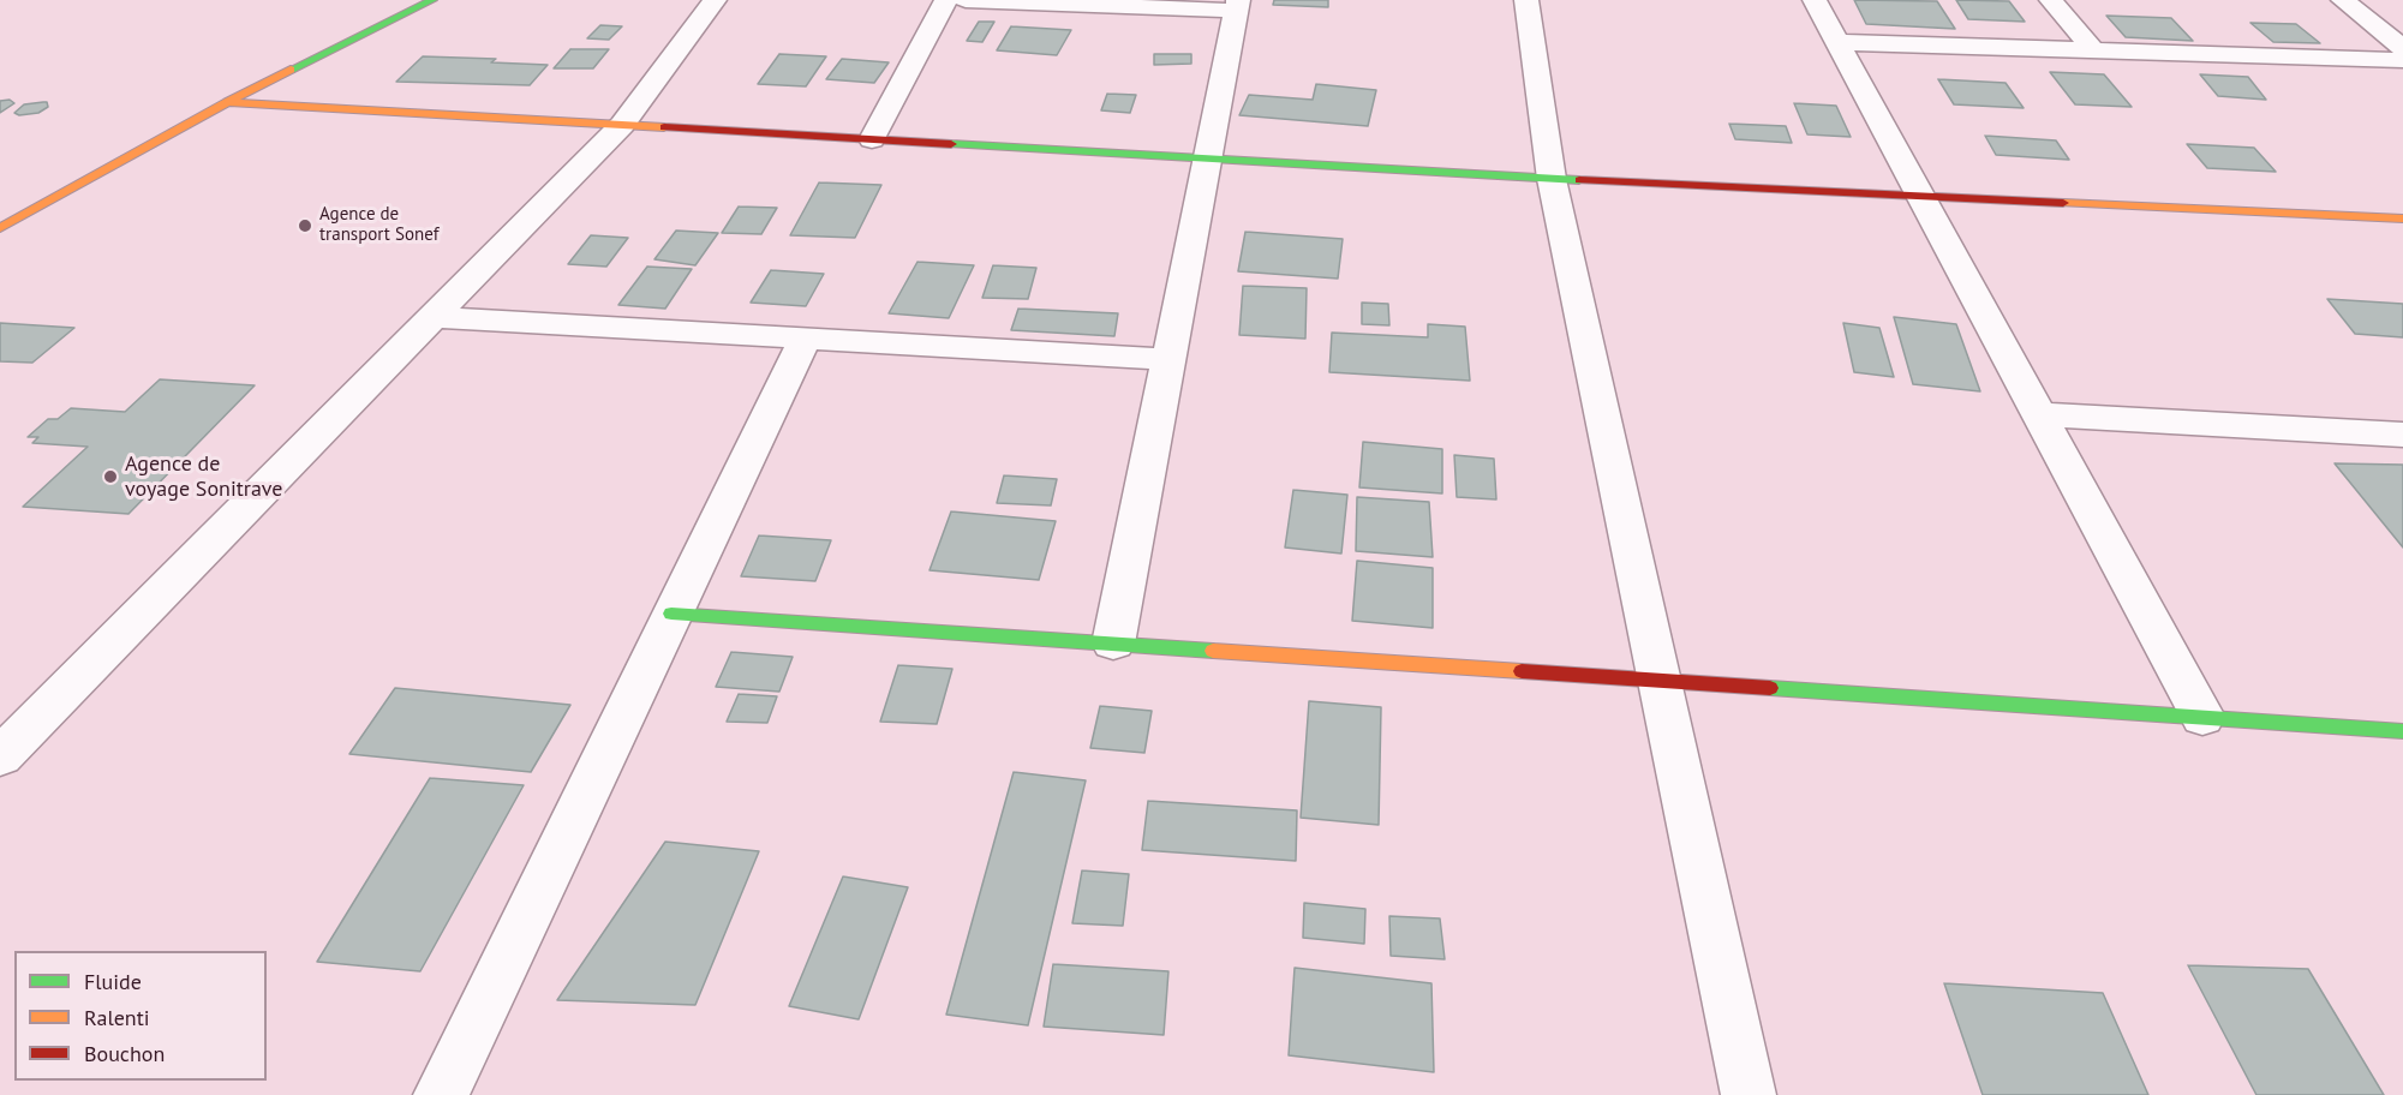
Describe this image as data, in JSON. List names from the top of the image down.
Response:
{
  "places": ["Agence de transport Sonef", "Agence de voyage Sonitrave"],
  "legend": ["Fluide", "Ralenti", "Bouchon"]
}
